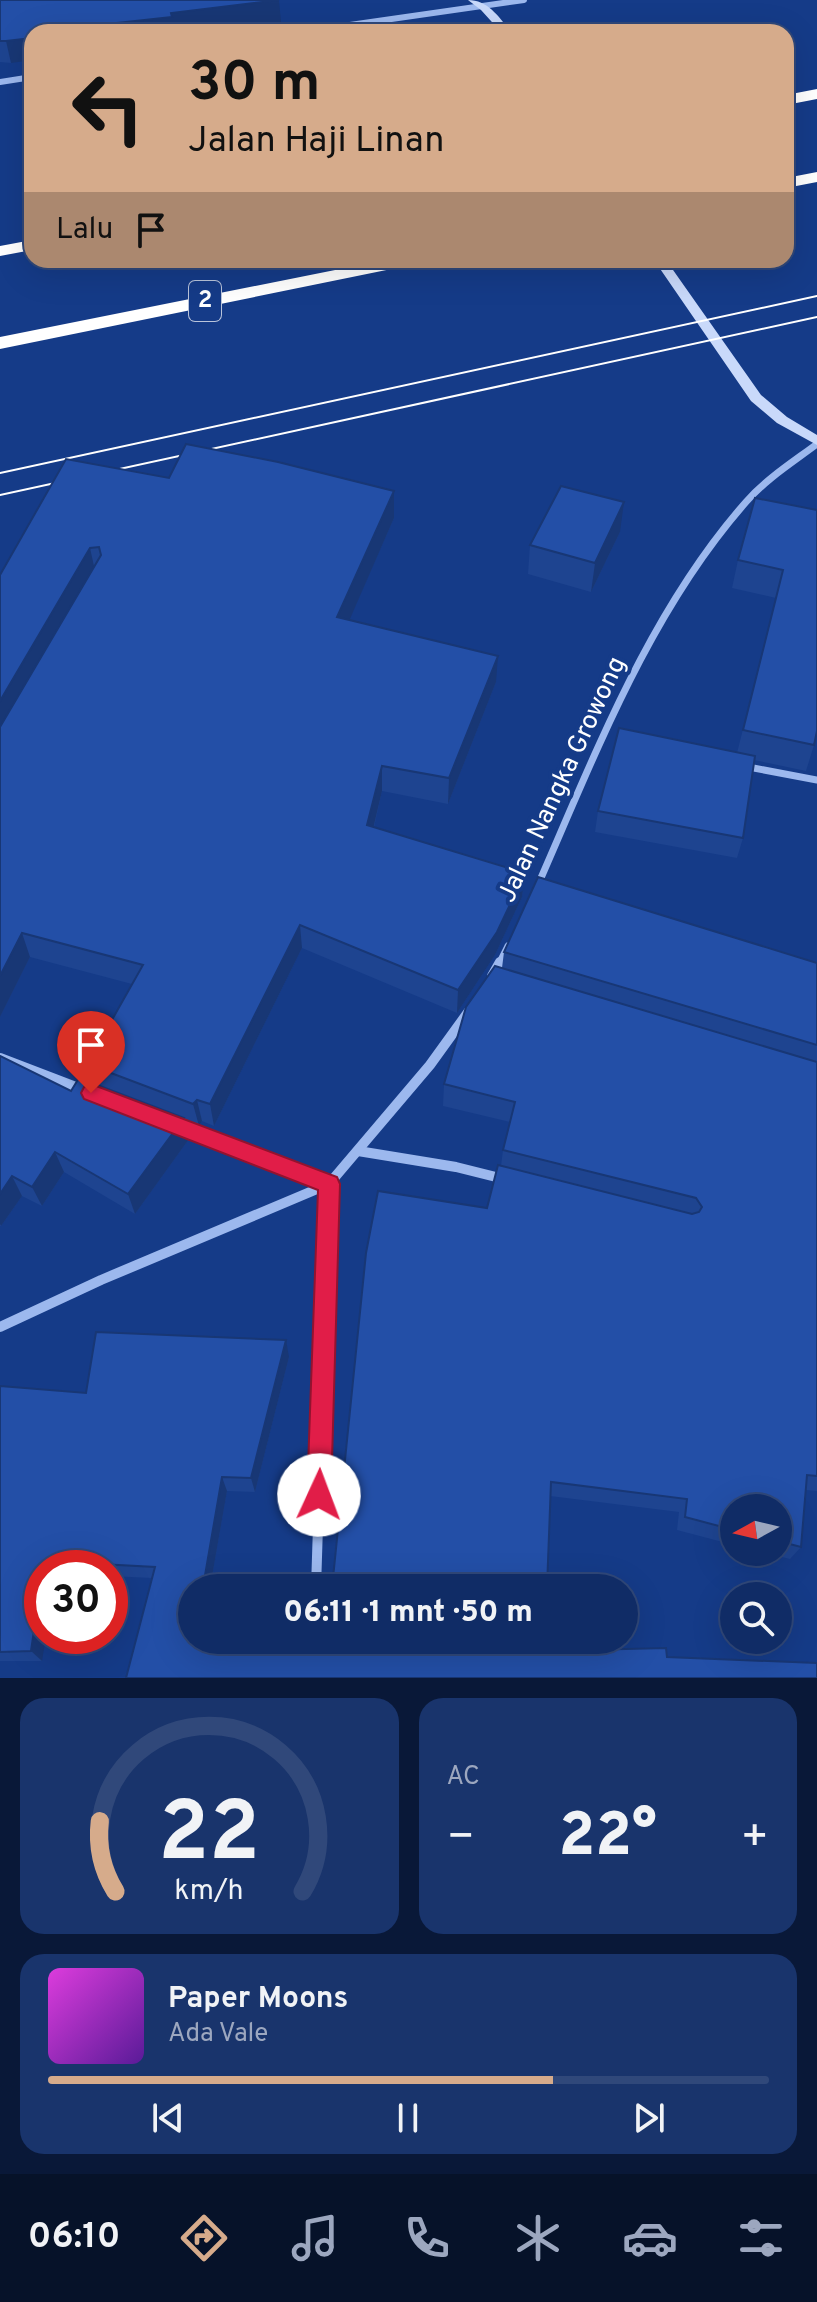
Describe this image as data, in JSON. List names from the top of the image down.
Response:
{
  "streets": {
    "highway": ["2"],
    "street": ["Jalan Nangka Growong"]
  },
  "north": "left",
  "page": {
    "turn": ["30 m", "Jalan Haji Linan"],
    "then": "Lalu",
    "limit": "30",
    "trip": "06:11 · 1 mnt · 50 m",
    "tile": "AC",
    "heat": ["−", "22°", "+"],
    "song": ["Paper Moons", "Ada Vale"],
    "tabs": "06:10",
    "gauge": ["22", "km/h"]
  }
}
